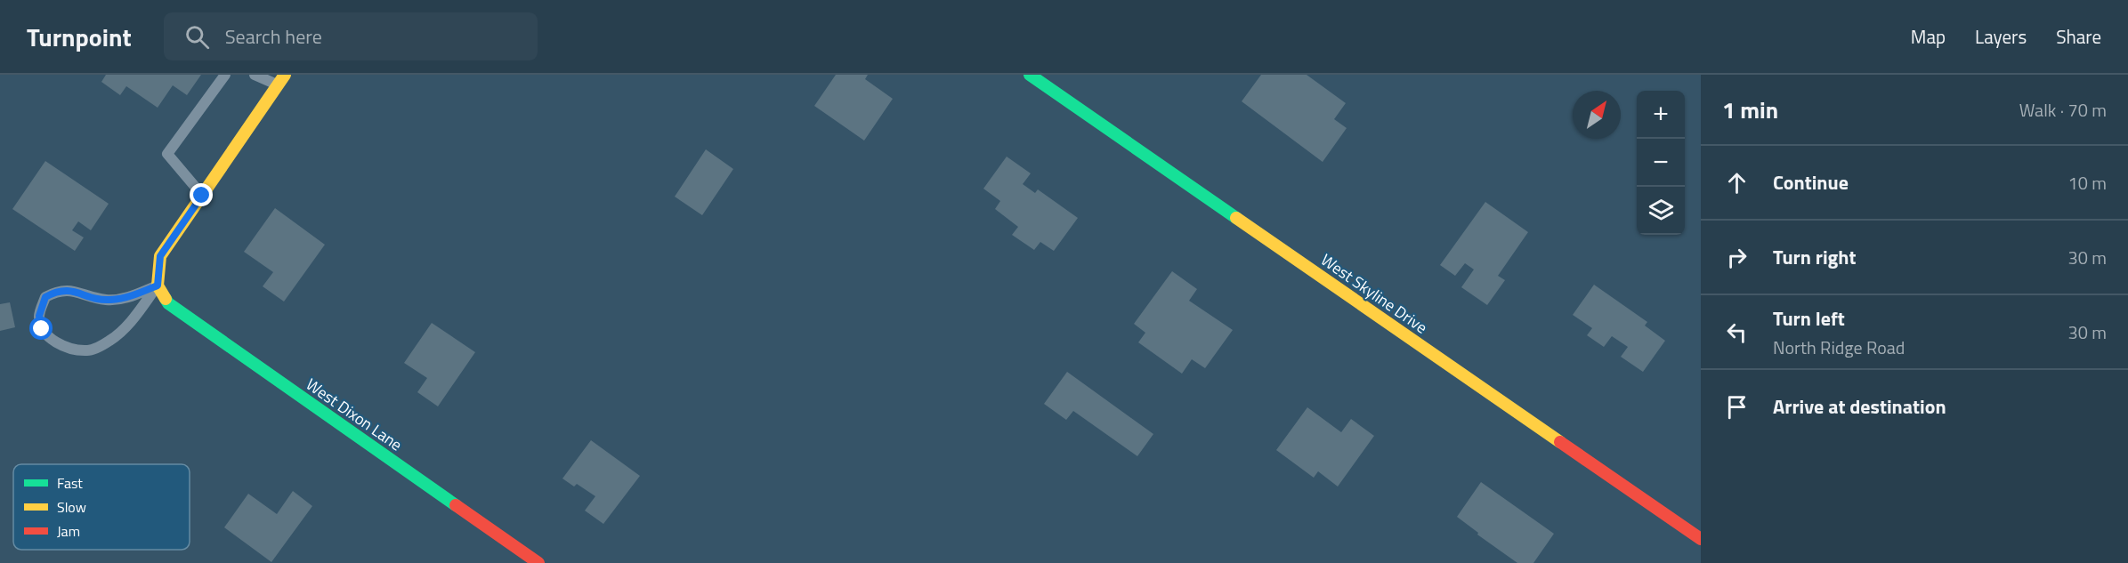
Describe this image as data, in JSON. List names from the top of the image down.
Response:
{
  "streets": {
    "street": ["West Skyline Drive", "West Dixon Lane"]
  },
  "legend": ["Fast", "Slow", "Jam"],
  "north": "top right",
  "page": {
    "header": "Turnpoint",
    "search": "Search here",
    "nav": ["Map", "Layers", "Share"],
    "heading": ["1 min", "Walk · 70 m"],
    "map_buttons": ["+", "−"],
    "list": [
      ["Continue", "10 m"],
      ["Turn right", "30 m"],
      ["Turn left", "North Ridge Road", "30 m"],
      "Arrive at destination"
    ]
  }
}
